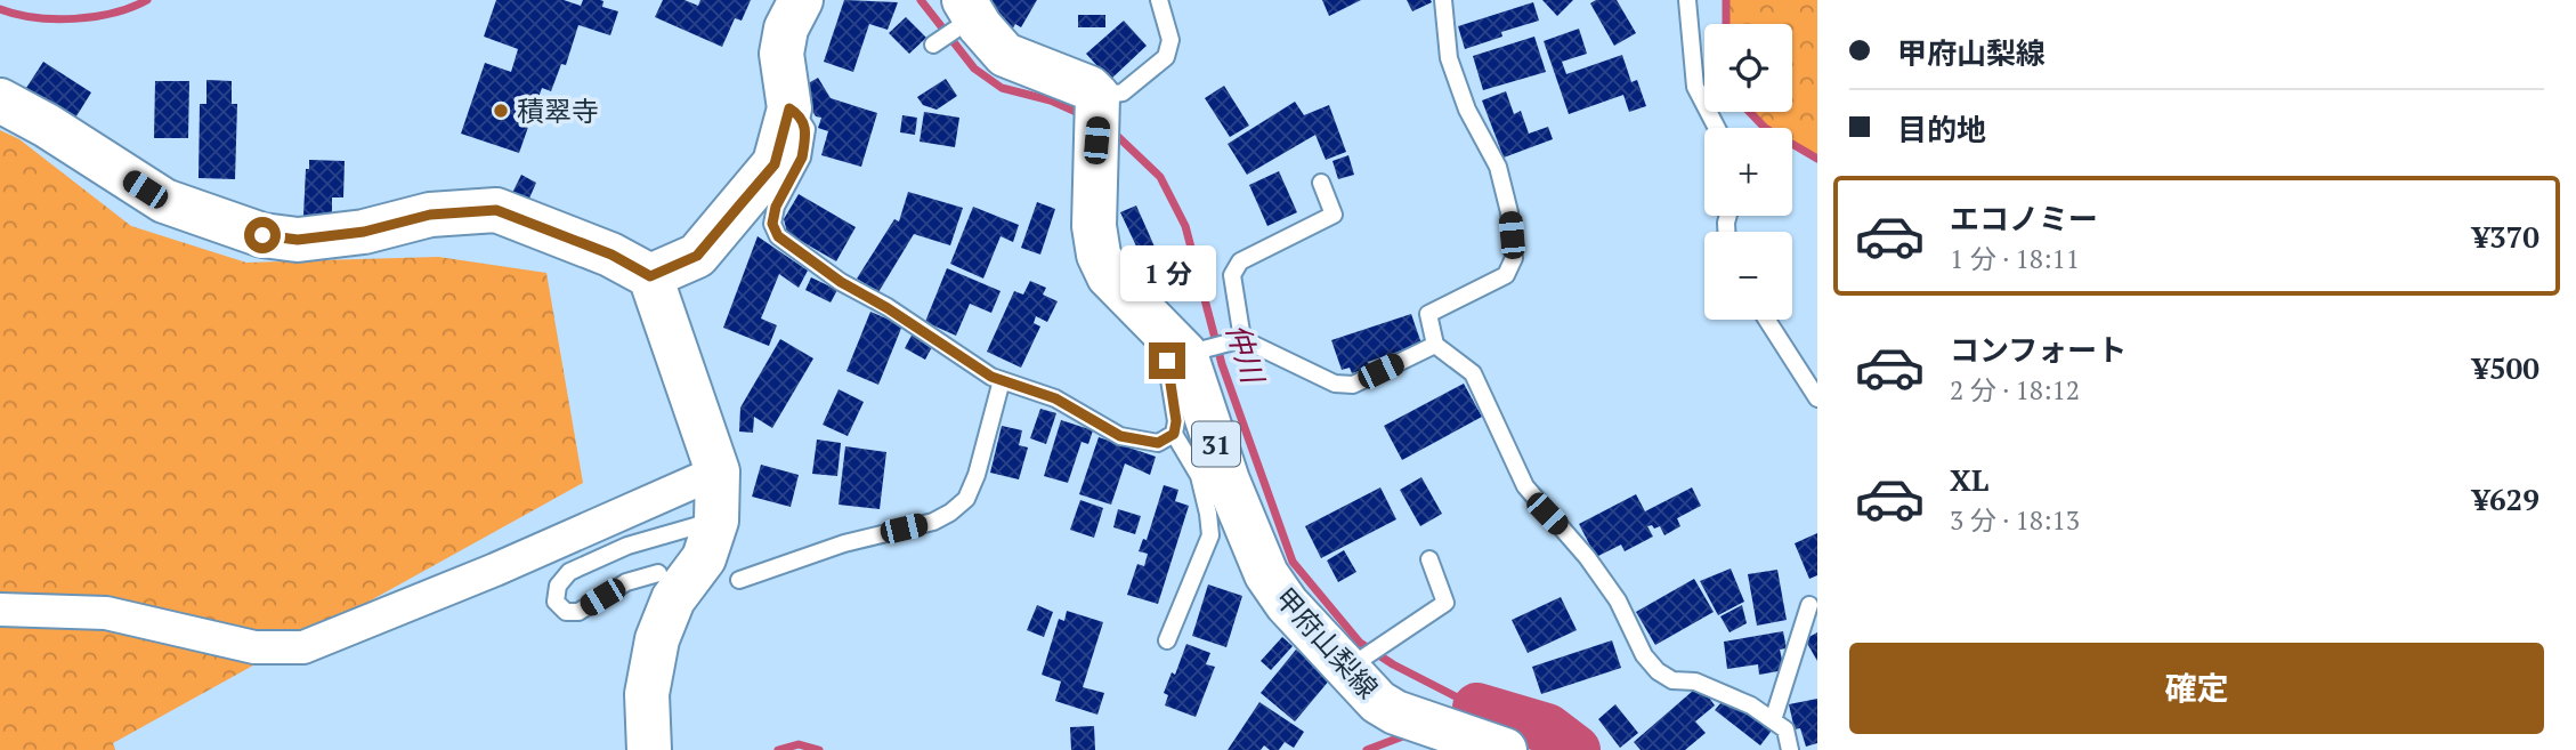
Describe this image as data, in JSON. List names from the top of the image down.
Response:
{
  "streets": {
    "main road": ["31", "甲府山梨線"]
  },
  "water": ["仲川"],
  "places": ["積翠寺"],
  "page": {
    "banner": ["甲府山梨線", "目的地"],
    "map_buttons": ["+", "−"],
    "list": [
      {
        "name": "エコノミー",
        "note": "1 分 · 18:11",
        "value": "¥370"
      },
      {
        "name": "コンフォート",
        "note": "2 分 · 18:12",
        "value": "¥500"
      },
      {
        "name": "XL",
        "note": "3 分 · 18:13",
        "value": "¥629"
      }
    ],
    "bubble": "1 分",
    "buttons": "確定"
  }
}
